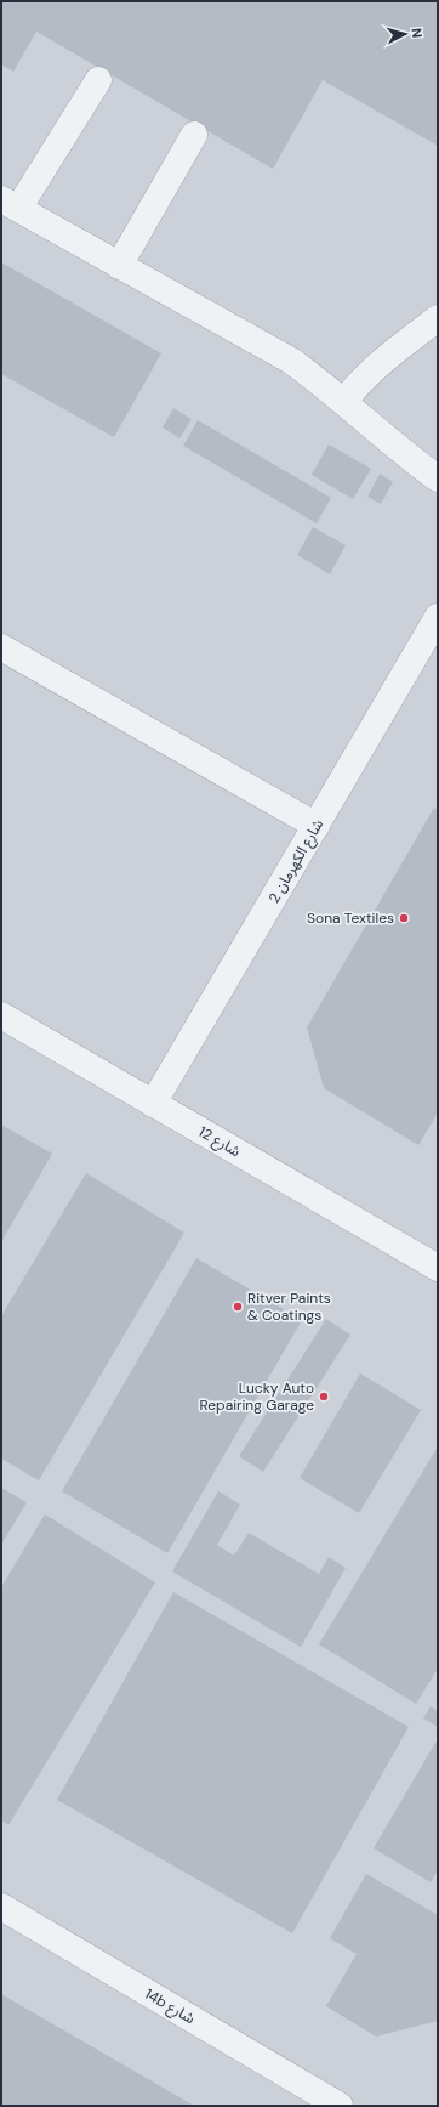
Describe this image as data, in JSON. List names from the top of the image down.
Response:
{
  "streets": {
    "street": ["شارع الكهرمان 2", "شارع 12", "14b شارع"]
  },
  "crossings": [
    ["شارع الكهرمان 2", "شارع 12"]
  ],
  "places": ["Sona Textiles", "Ritver Paints & Coatings", "Lucky Auto Repairing Garage"],
  "north": "right"
}
